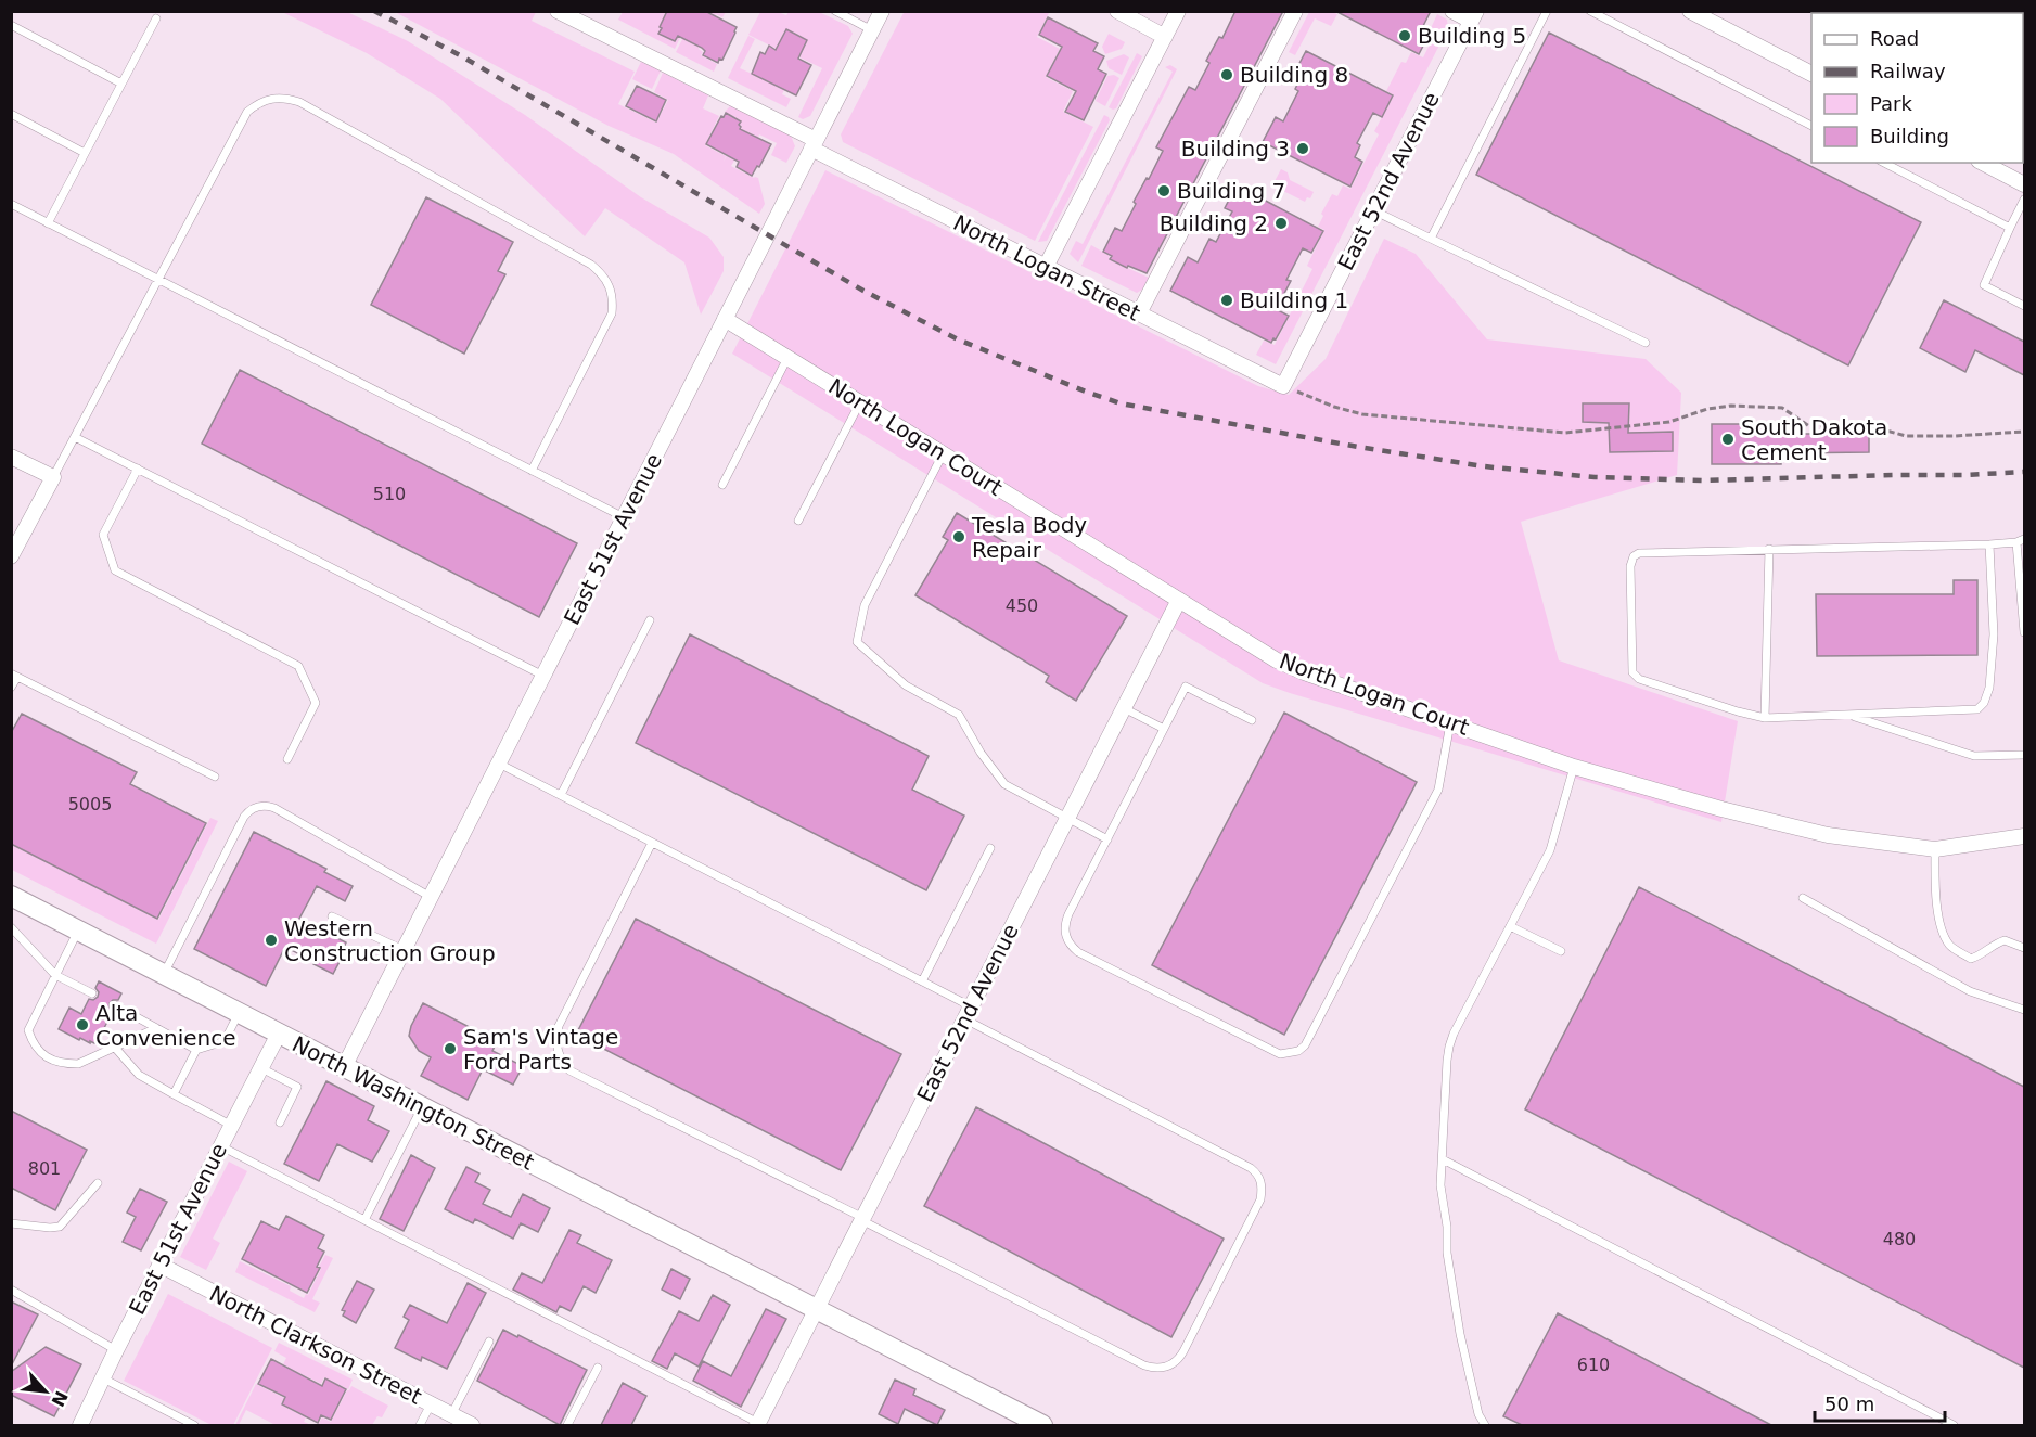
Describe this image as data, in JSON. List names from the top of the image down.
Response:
{
  "streets": {
    "main road": ["North Washington Street"],
    "street": [
      "East 52nd Avenue",
      "North Logan Street",
      "North Logan Court",
      "East 51st Avenue",
      "North Clarkson Street"
    ]
  },
  "crossings": [
    ["East 52nd Avenue", "North Logan Street"],
    ["East 52nd Avenue", "North Logan Court"],
    ["East 52nd Avenue", "North Washington Street"],
    ["North Logan Street", "East 51st Avenue"],
    ["North Logan Court", "East 51st Avenue"],
    ["East 51st Avenue", "North Washington Street"],
    ["East 51st Avenue", "North Clarkson Street"]
  ],
  "places": [
    "Building 5",
    "Building 8",
    "Building 3",
    "Building 7",
    "Building 2",
    "Building 1",
    "South Dakota Cement",
    "Tesla Body Repair",
    "Western Construction Group",
    "Alta Convenience",
    "Sam's Vintage Ford Parts"
  ],
  "house_numbers": [
    "510",
    "450",
    "5005",
    "801",
    "480",
    "610"
  ],
  "legend": [
    "Road",
    "Railway",
    "Park",
    "Building"
  ],
  "scale_bar": "50 m",
  "north": "bottom right"
}
